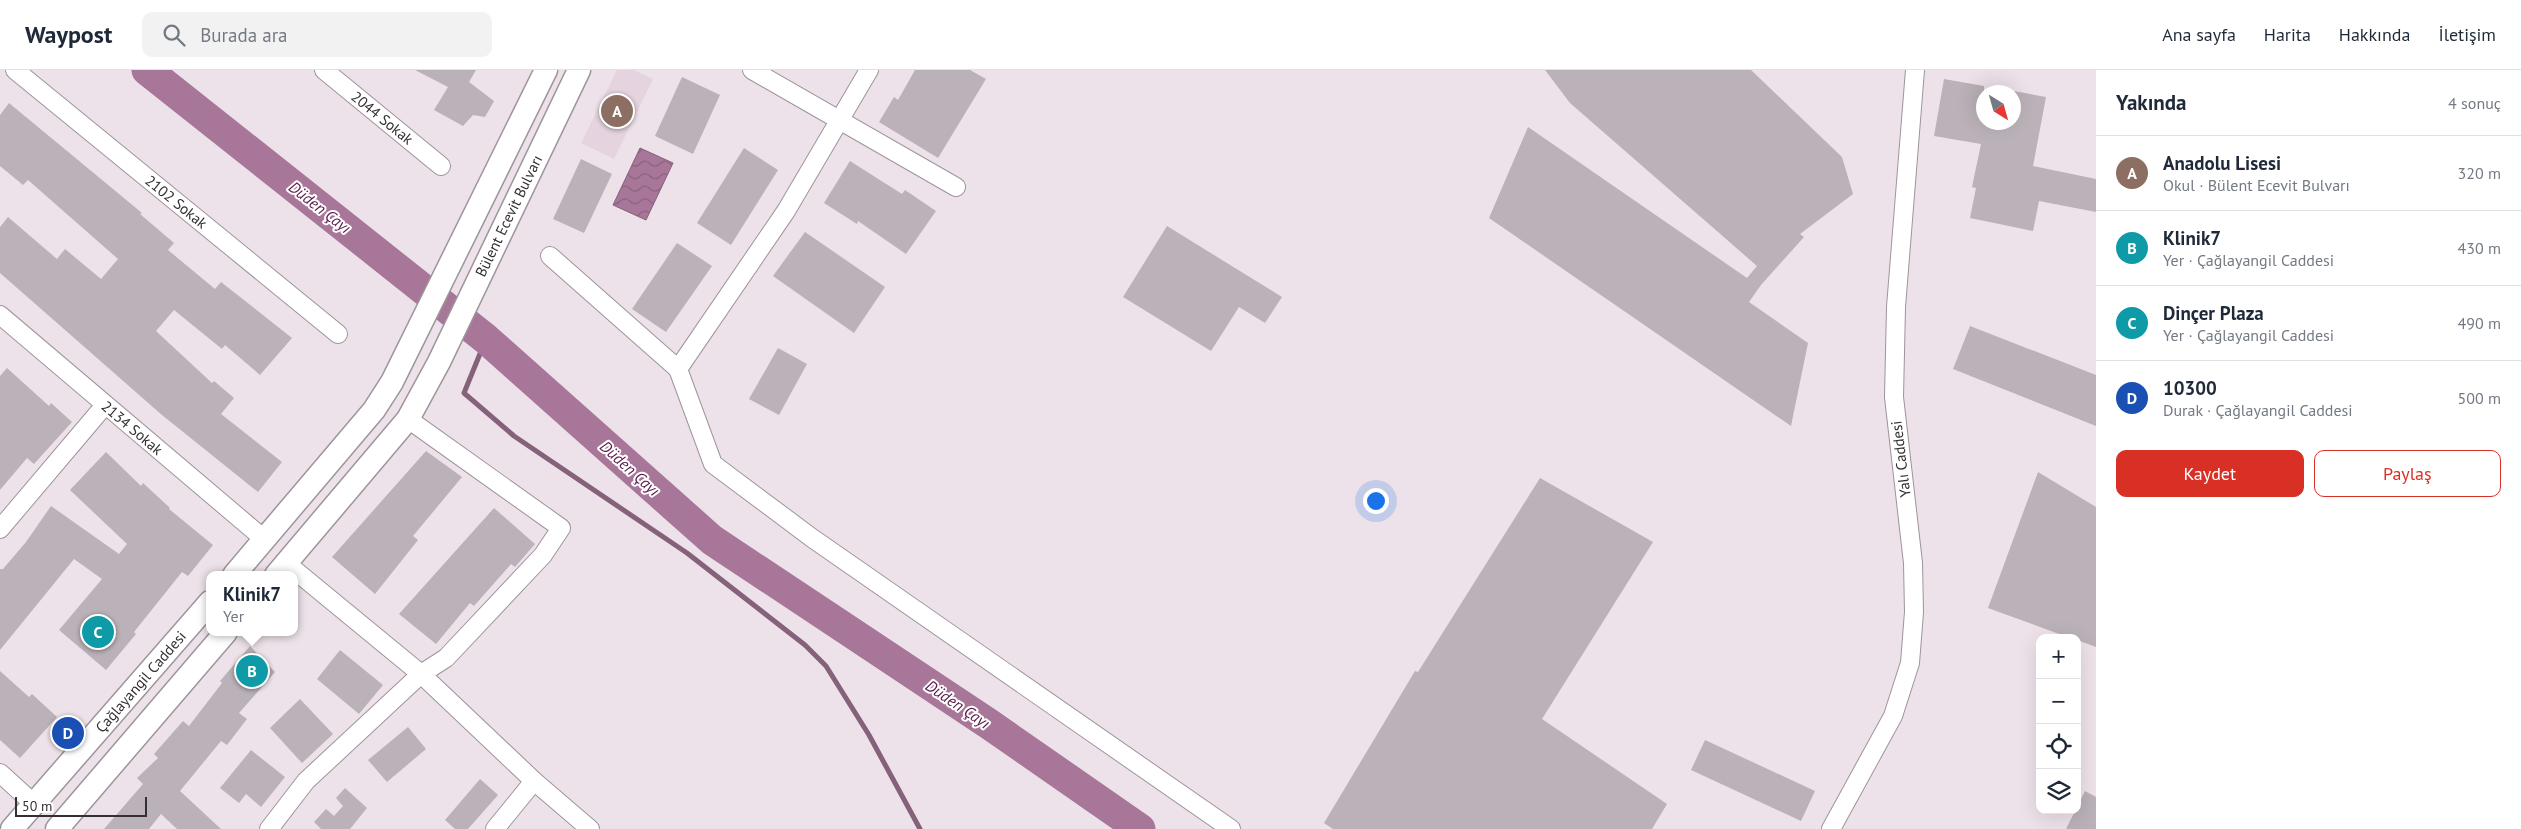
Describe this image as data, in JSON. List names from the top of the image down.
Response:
{
  "streets": {
    "main road": ["Bülent Ecevit Bulvarı", "Çağlayangil Caddesi"],
    "street": [
      "2044 Sokak",
      "2102 Sokak",
      "2134 Sokak",
      "Yalı Caddesi"
    ]
  },
  "crossings": [
    ["Bülent Ecevit Bulvarı", "2134 Sokak"]
  ],
  "water": ["Düden Çayı"],
  "scale_bar": "50 m",
  "north": "bottom right",
  "page": {
    "header": "Waypost",
    "search": "Burada ara",
    "nav": [
      "Ana sayfa",
      "Harita",
      "Hakkında",
      "İletişim"
    ],
    "heading": ["Yakında", "4 sonuç"],
    "pins": [
      "A",
      "C",
      "B",
      "D"
    ],
    "list": [
      {
        "mark": "A",
        "name": "Anadolu Lisesi",
        "note": "Okul · Bülent Ecevit Bulvarı",
        "value": "320 m"
      },
      {
        "mark": "B",
        "name": "Klinik7",
        "note": "Yer · Çağlayangil Caddesi",
        "value": "430 m"
      },
      {
        "mark": "C",
        "name": "Dinçer Plaza",
        "note": "Yer · Çağlayangil Caddesi",
        "value": "490 m"
      },
      {
        "mark": "D",
        "name": "10300",
        "note": "Durak · Çağlayangil Caddesi",
        "value": "500 m"
      }
    ],
    "buttons": ["Kaydet", "Paylaş"],
    "popup": ["Klinik7", "Yer"],
    "map_buttons": ["+", "−"],
    "scale": "50 m"
  }
}
